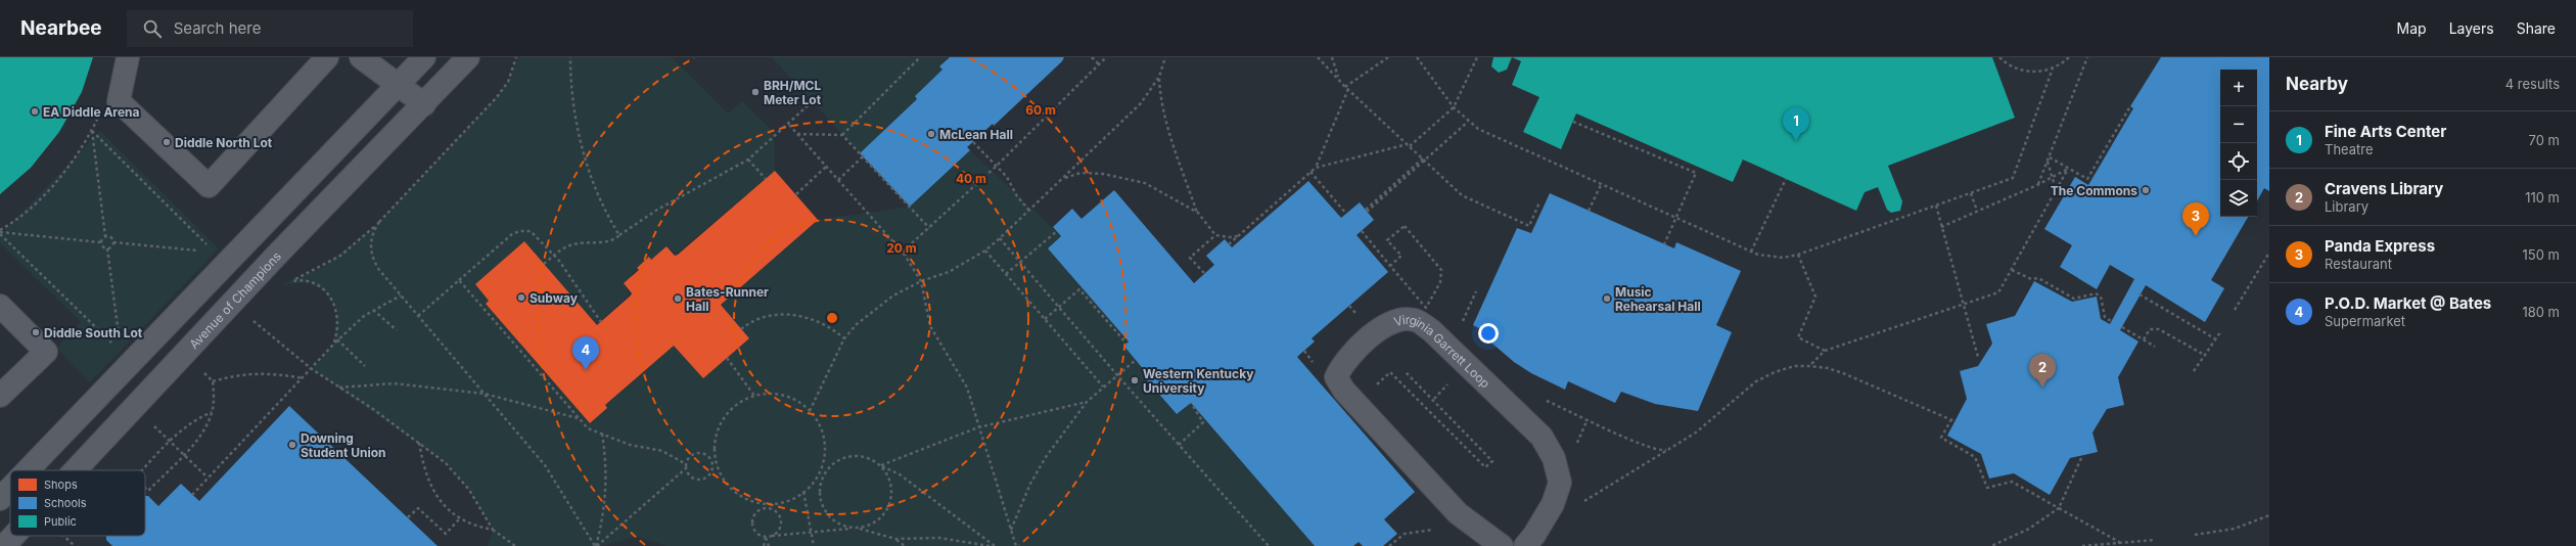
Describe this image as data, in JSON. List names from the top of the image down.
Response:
{
  "streets": {
    "street": ["Avenue of Champions", "Virginia Garrett Loop"]
  },
  "places": [
    "BRH/MCL Meter Lot",
    "EA Diddle Arena",
    "McLean Hall",
    "Diddle North Lot",
    "The Commons",
    "Subway",
    "Bates-Runner Hall",
    "Music Rehearsal Hall",
    "Diddle South Lot",
    "Western Kentucky University",
    "Downing Student Union"
  ],
  "legend": ["Shops", "Schools", "Public"],
  "page": {
    "header": "Nearbee",
    "search": "Search here",
    "nav": ["Map", "Layers", "Share"],
    "heading": ["Nearby", "4 results"],
    "map_buttons": ["+", "−"],
    "pins": [
      "1",
      "3",
      "4",
      "2"
    ],
    "list": [
      {
        "mark": "1",
        "name": "Fine Arts Center",
        "note": "Theatre",
        "value": "70 m"
      },
      {
        "mark": "2",
        "name": "Cravens Library",
        "note": "Library",
        "value": "110 m"
      },
      {
        "mark": "3",
        "name": "Panda Express",
        "note": "Restaurant",
        "value": "150 m"
      },
      {
        "mark": "4",
        "name": "P.O.D. Market @ Bates",
        "note": "Supermarket",
        "value": "180 m"
      }
    ]
  },
  "rings": ["60 m", "40 m", "20 m"]
}
